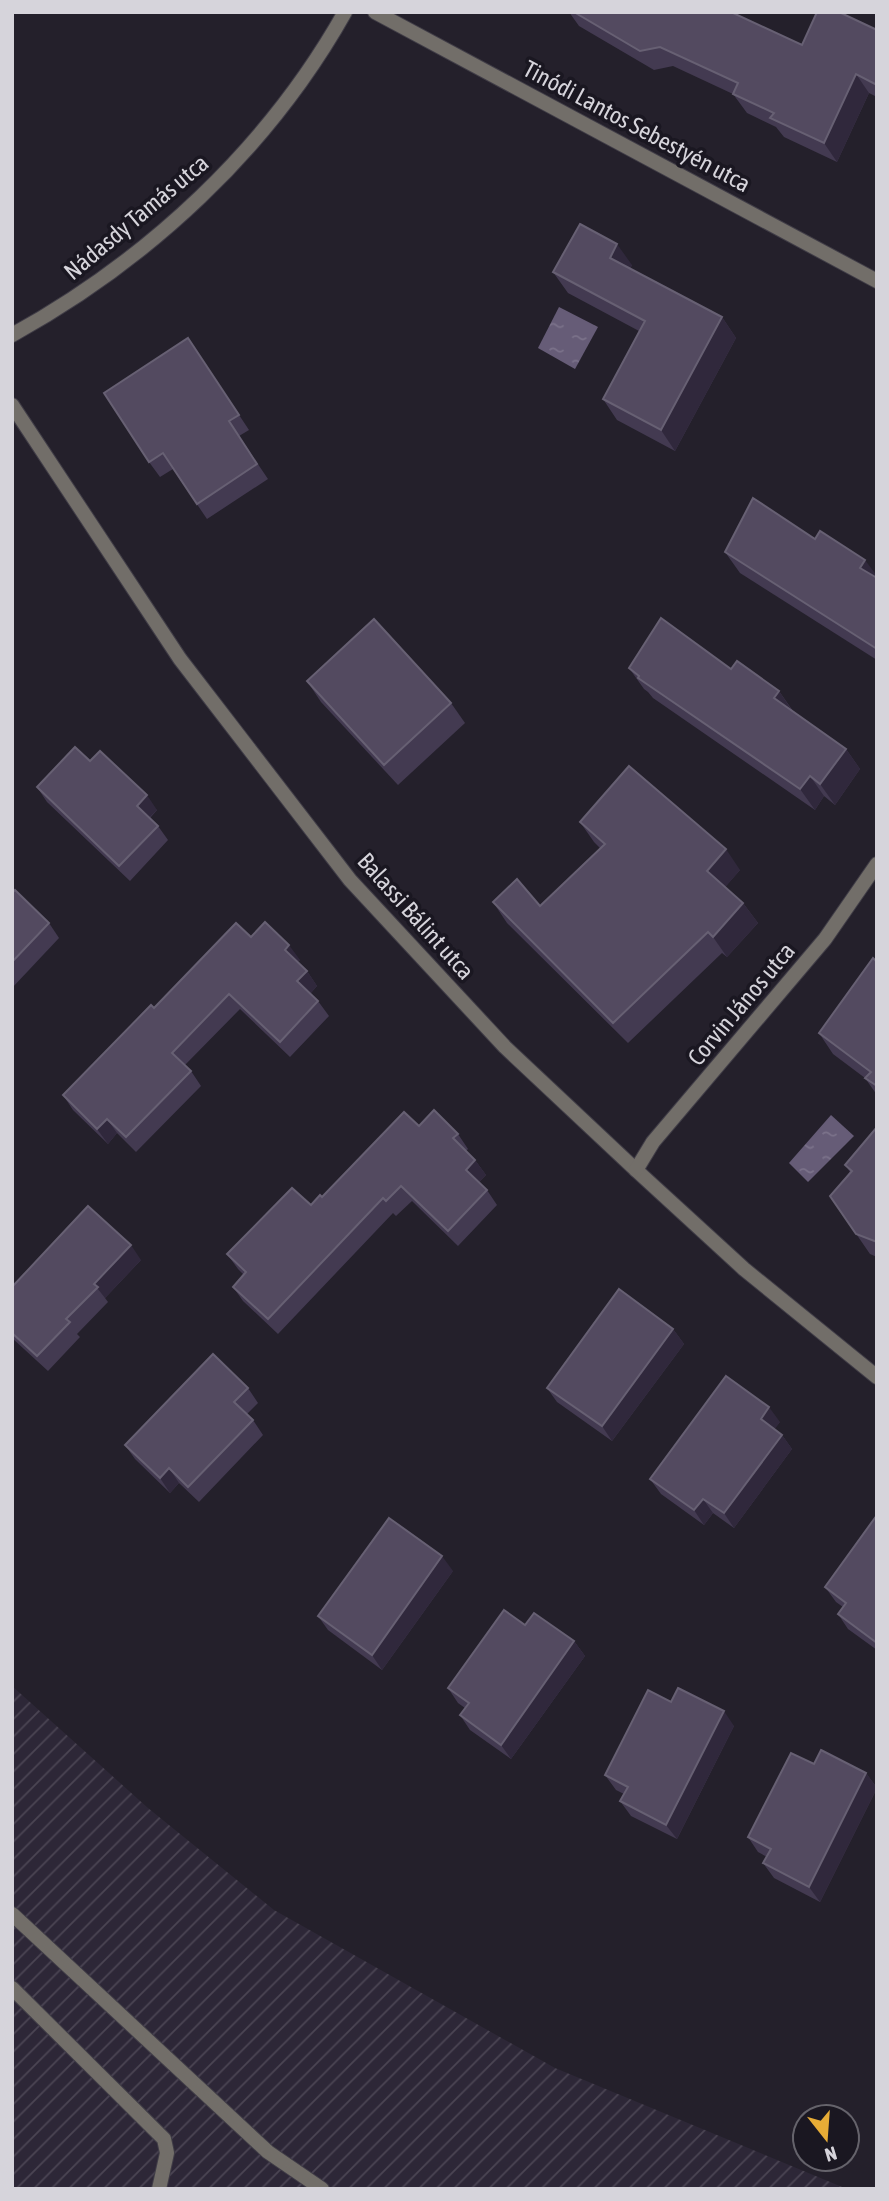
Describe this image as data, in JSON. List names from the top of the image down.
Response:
{
  "streets": {
    "street": [
      "Tinódi Lantos Sebestyén utca",
      "Nádasdy Tamás utca",
      "Balassi Bálint utca",
      "Corvin János utca"
    ]
  },
  "crossings": [
    ["Balassi Bálint utca", "Corvin János utca"]
  ],
  "north": "bottom"
}
